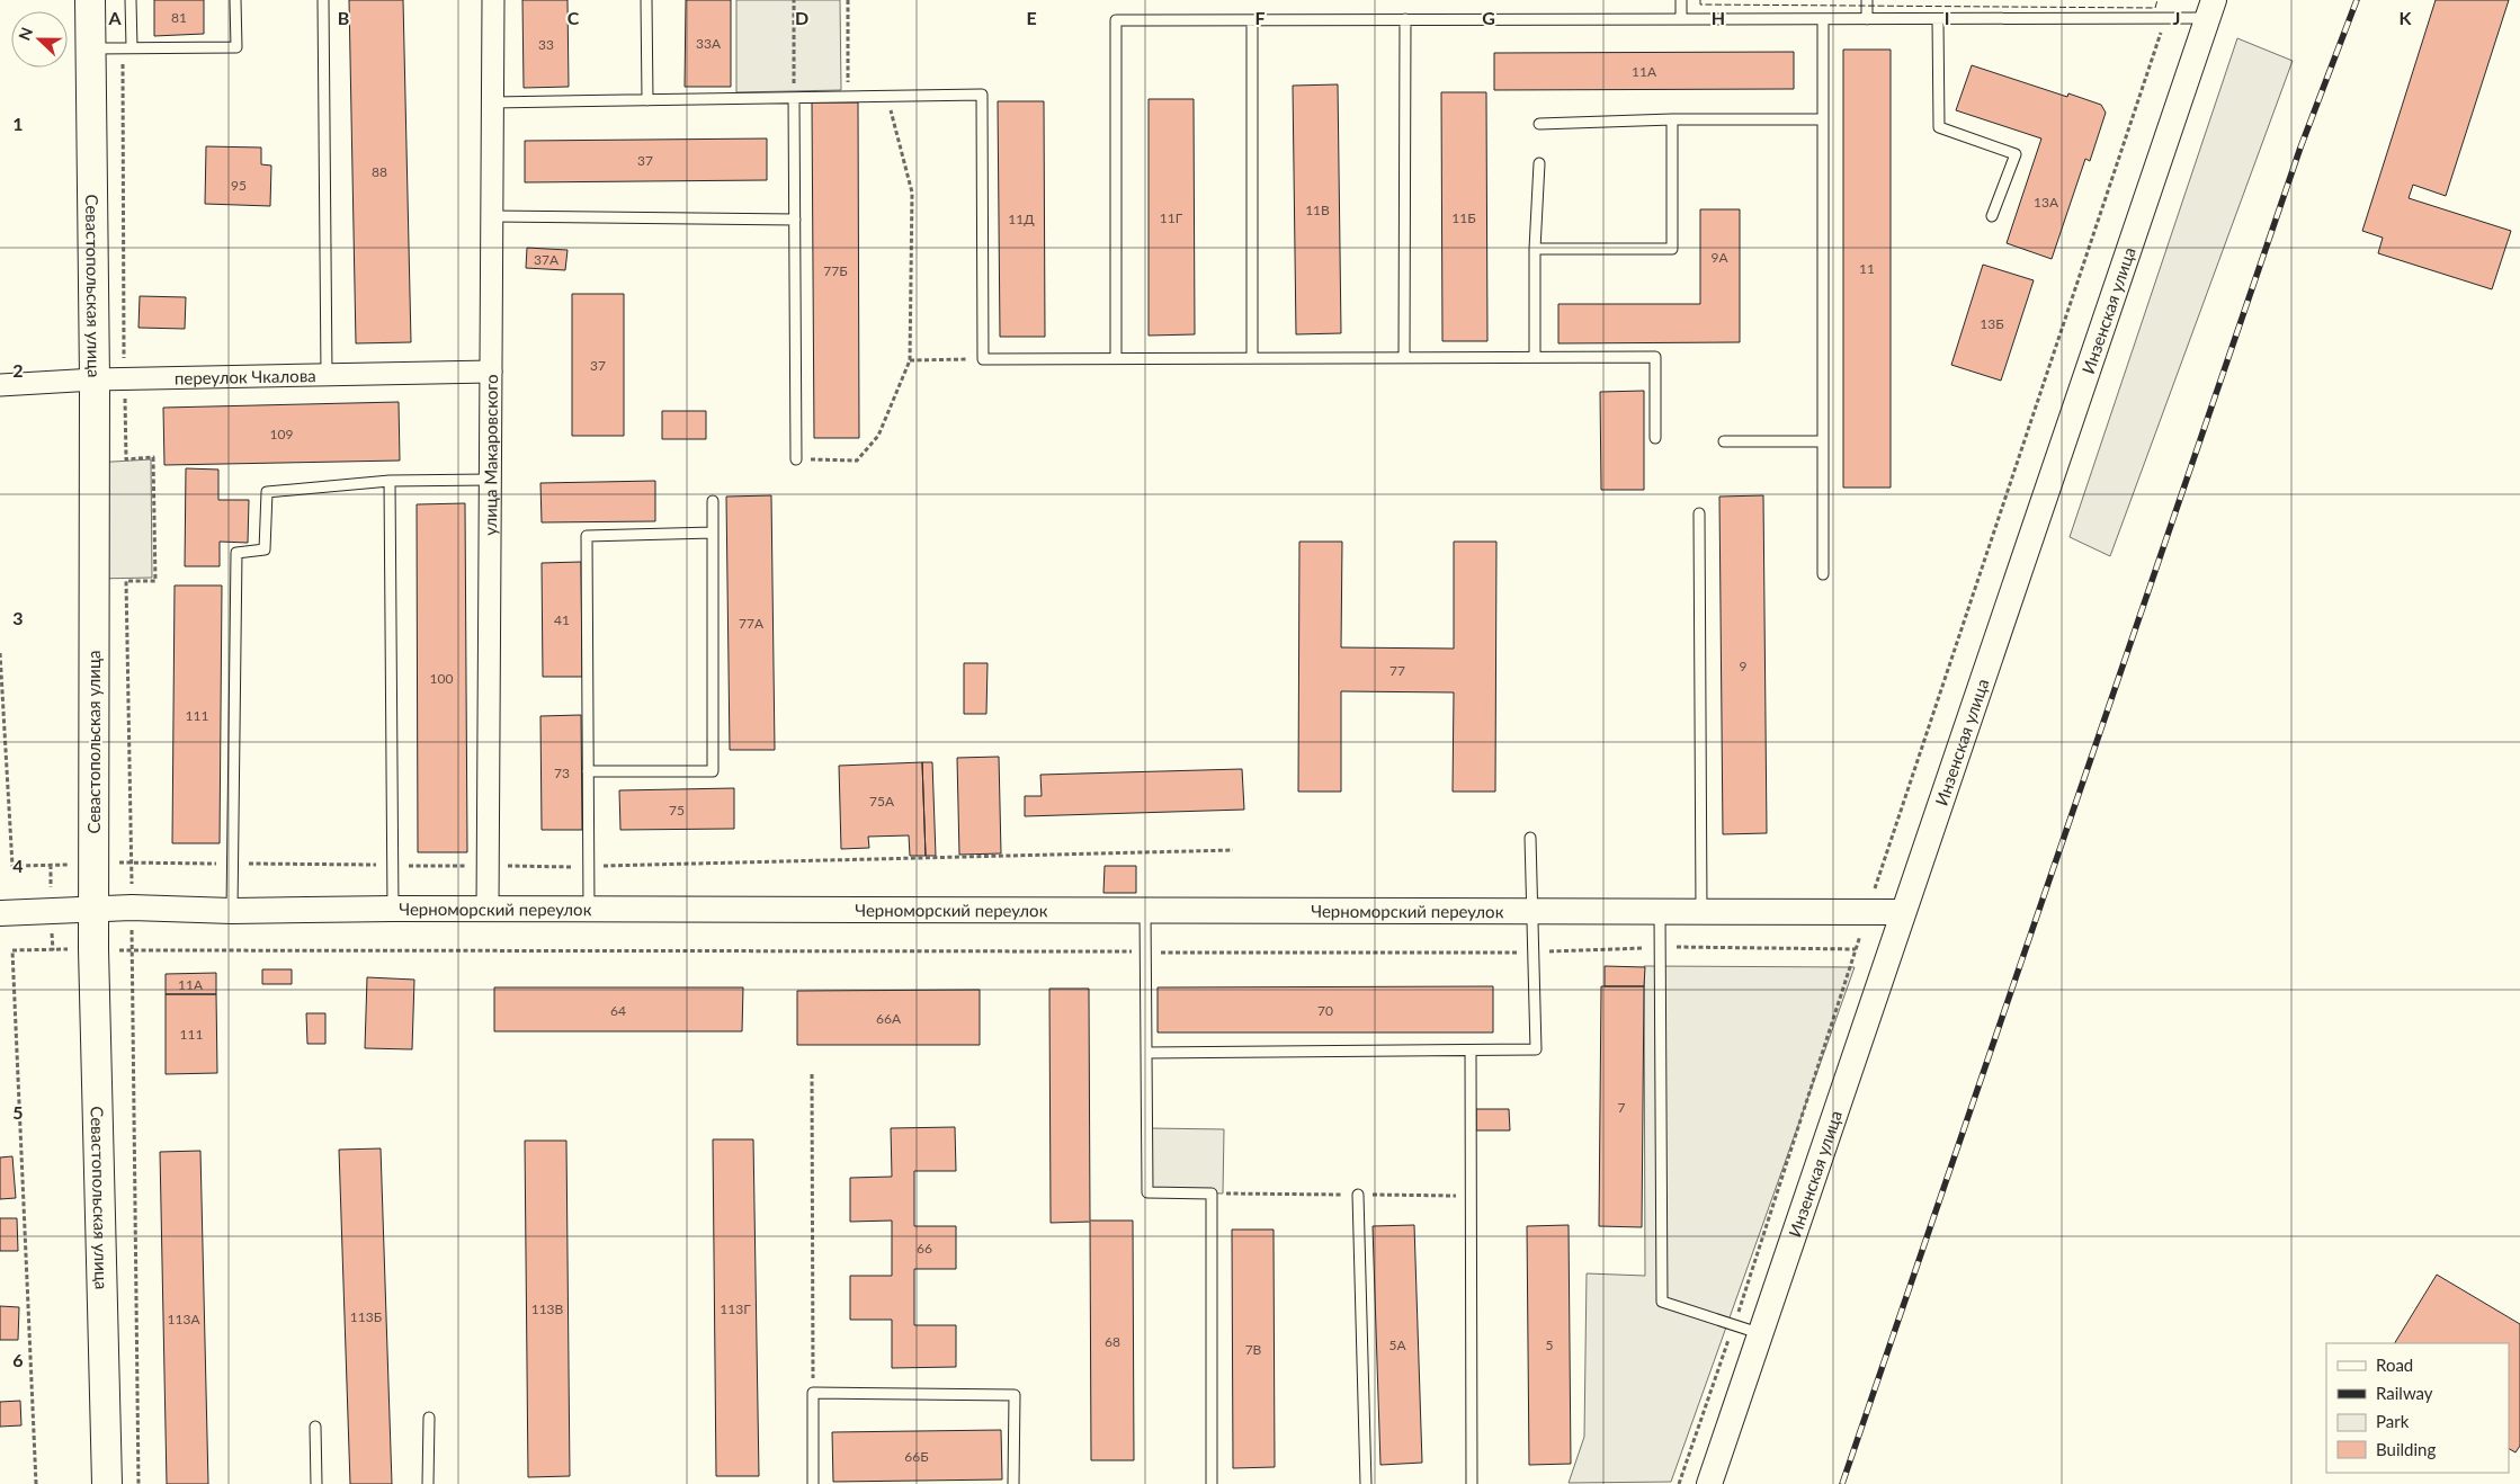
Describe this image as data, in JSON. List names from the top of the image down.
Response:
{
  "streets": {
    "main road": ["Севастопольская улица"],
    "street": [
      "Инзенская улица",
      "переулок Чкалова",
      "улица Макаровского",
      "Черноморский переулок"
    ]
  },
  "crossings": [
    ["Севастопольская улица", "переулок Чкалова"],
    ["Севастопольская улица", "Черноморский переулок"],
    ["Инзенская улица", "Черноморский переулок"],
    ["переулок Чкалова", "улица Макаровского"],
    ["улица Макаровского", "Черноморский переулок"]
  ],
  "house_numbers": [
    "81",
    "33А",
    "33",
    "11А",
    "37",
    "88",
    "95",
    "13А",
    "11В",
    "11Г",
    "11Б",
    "11Д",
    "9А",
    "37А",
    "11",
    "77Б",
    "13Б",
    "37",
    "109",
    "41",
    "77А",
    "9",
    "77",
    "100",
    "111",
    "73",
    "75А",
    "75",
    "11А",
    "64",
    "70",
    "66А",
    "111",
    "7",
    "66",
    "113В",
    "113Г",
    "113Б",
    "113А",
    "68",
    "5А",
    "5",
    "7В",
    "66Б"
  ],
  "legend": [
    "Road",
    "Railway",
    "Park",
    "Building"
  ],
  "north": "left",
  "grid": {
    "columns": [
      "A",
      "B",
      "C",
      "D",
      "E",
      "F",
      "G",
      "H",
      "I",
      "J",
      "K"
    ],
    "rows": [
      "1",
      "2",
      "3",
      "4",
      "5",
      "6"
    ]
  }
}
